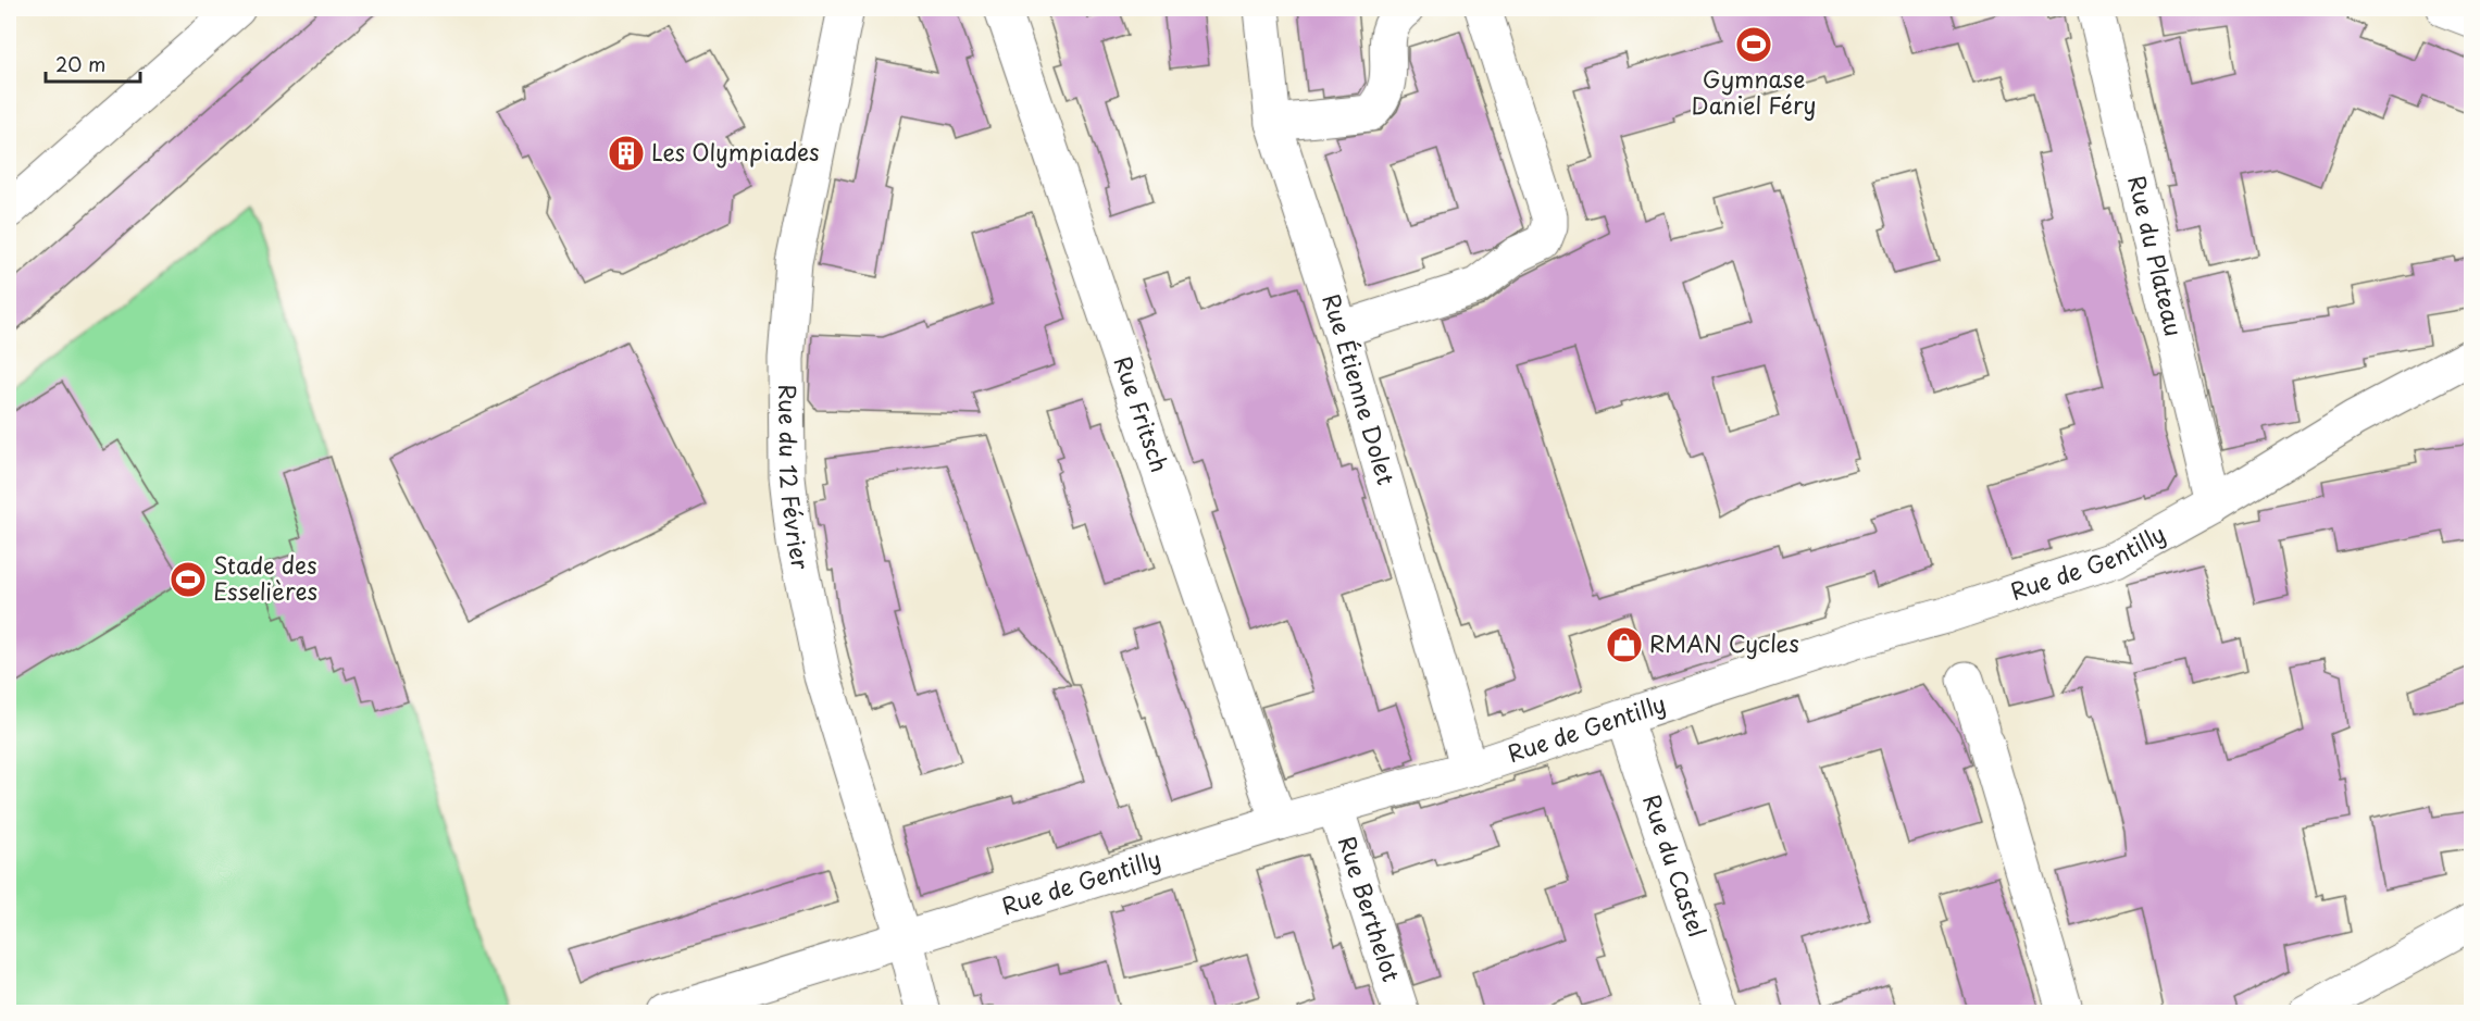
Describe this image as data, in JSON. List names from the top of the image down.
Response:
{
  "streets": {
    "street": [
      "Rue du Plateau",
      "Rue Étienne Dolet",
      "Rue Fritsch",
      "Rue du 12 Février",
      "Rue de Gentilly",
      "Rue du Castel",
      "Rue Berthelot"
    ]
  },
  "crossings": [
    ["Rue du Plateau", "Rue de Gentilly"],
    ["Rue Étienne Dolet", "Rue de Gentilly"],
    ["Rue Fritsch", "Rue de Gentilly"],
    ["Rue du 12 Février", "Rue de Gentilly"],
    ["Rue de Gentilly", "Rue du Castel"],
    ["Rue de Gentilly", "Rue Berthelot"]
  ],
  "places": {
    "sports": ["Gymnase Daniel Féry", "Stade des Esselières"],
    "building": ["Les Olympiades"],
    "shop": ["RMAN Cycles"]
  },
  "scale_bar": "20 m"
}
